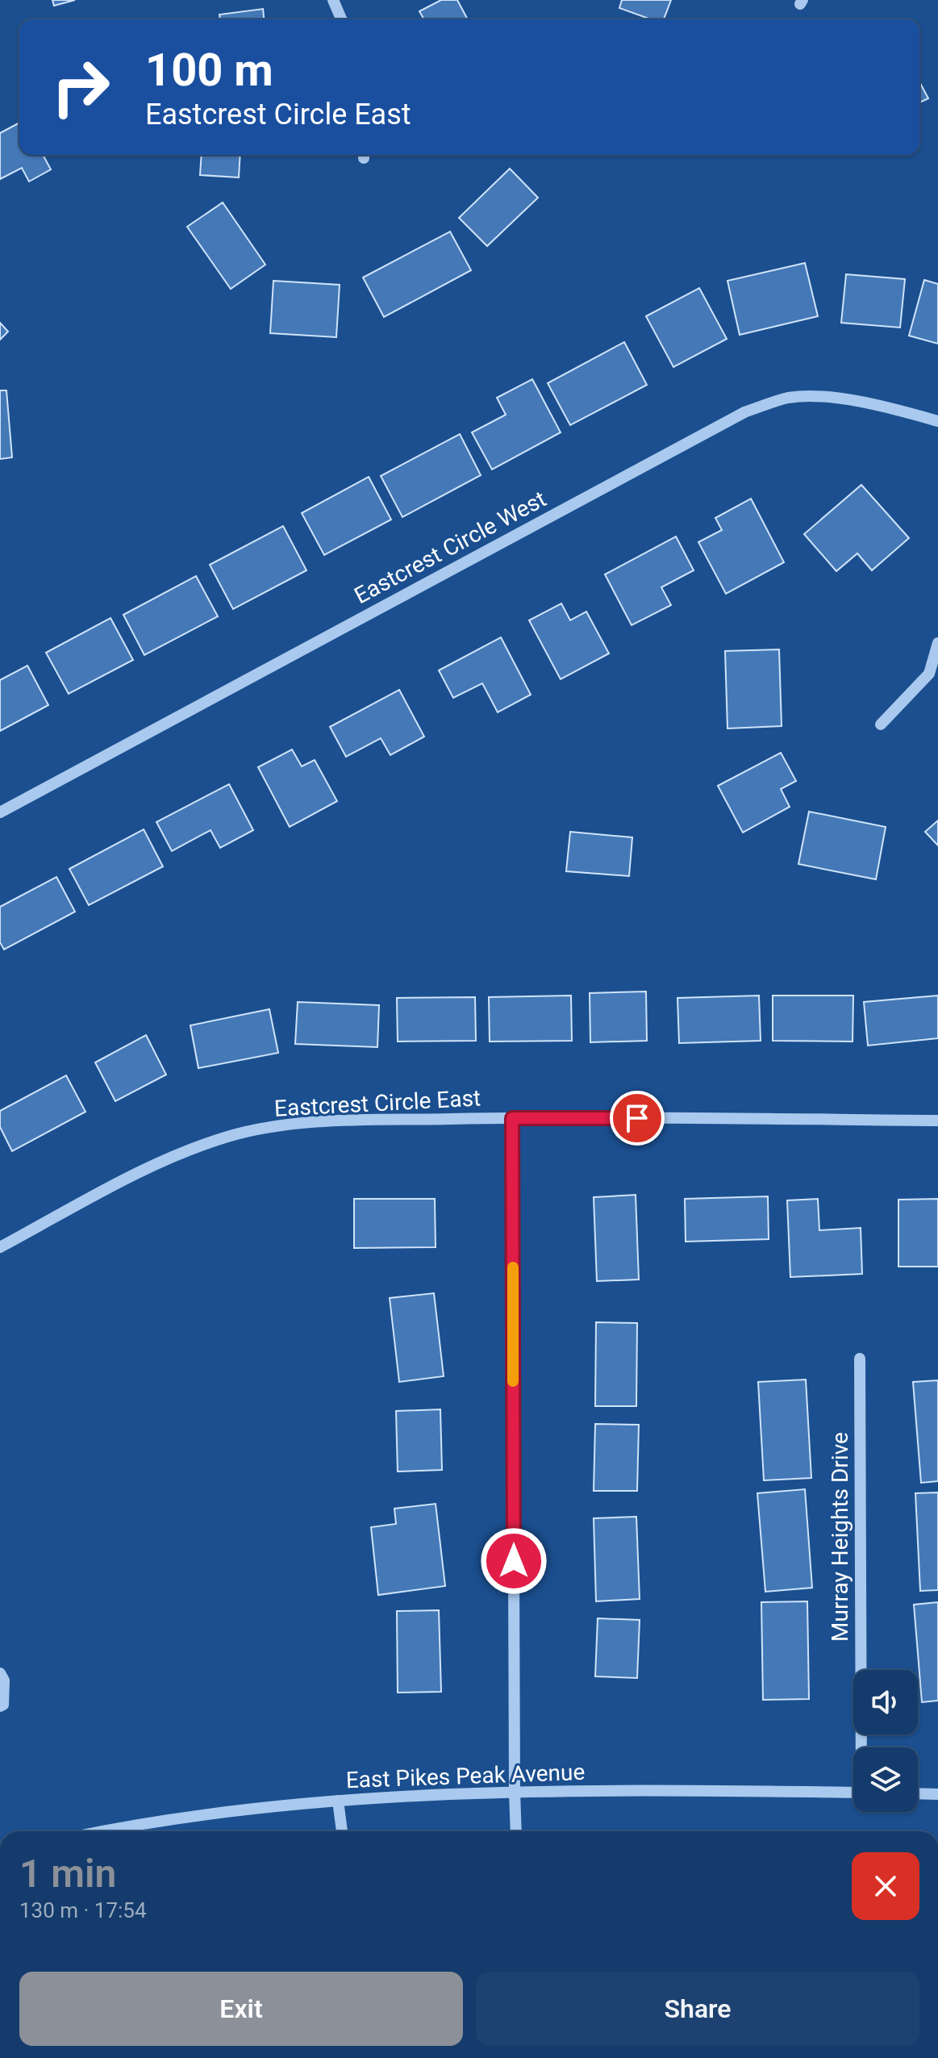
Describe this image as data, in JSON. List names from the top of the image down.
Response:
{
  "streets": {
    "street": [
      "Eastcrest Circle West",
      "Eastcrest Circle East",
      "Murray Heights Drive",
      "East Pikes Peak Avenue"
    ]
  },
  "page": {
    "turn": ["100 m", "Eastcrest Circle East"],
    "heading": ["1 min", "130 m · 17:54"],
    "buttons": ["Exit", "Share"]
  }
}
